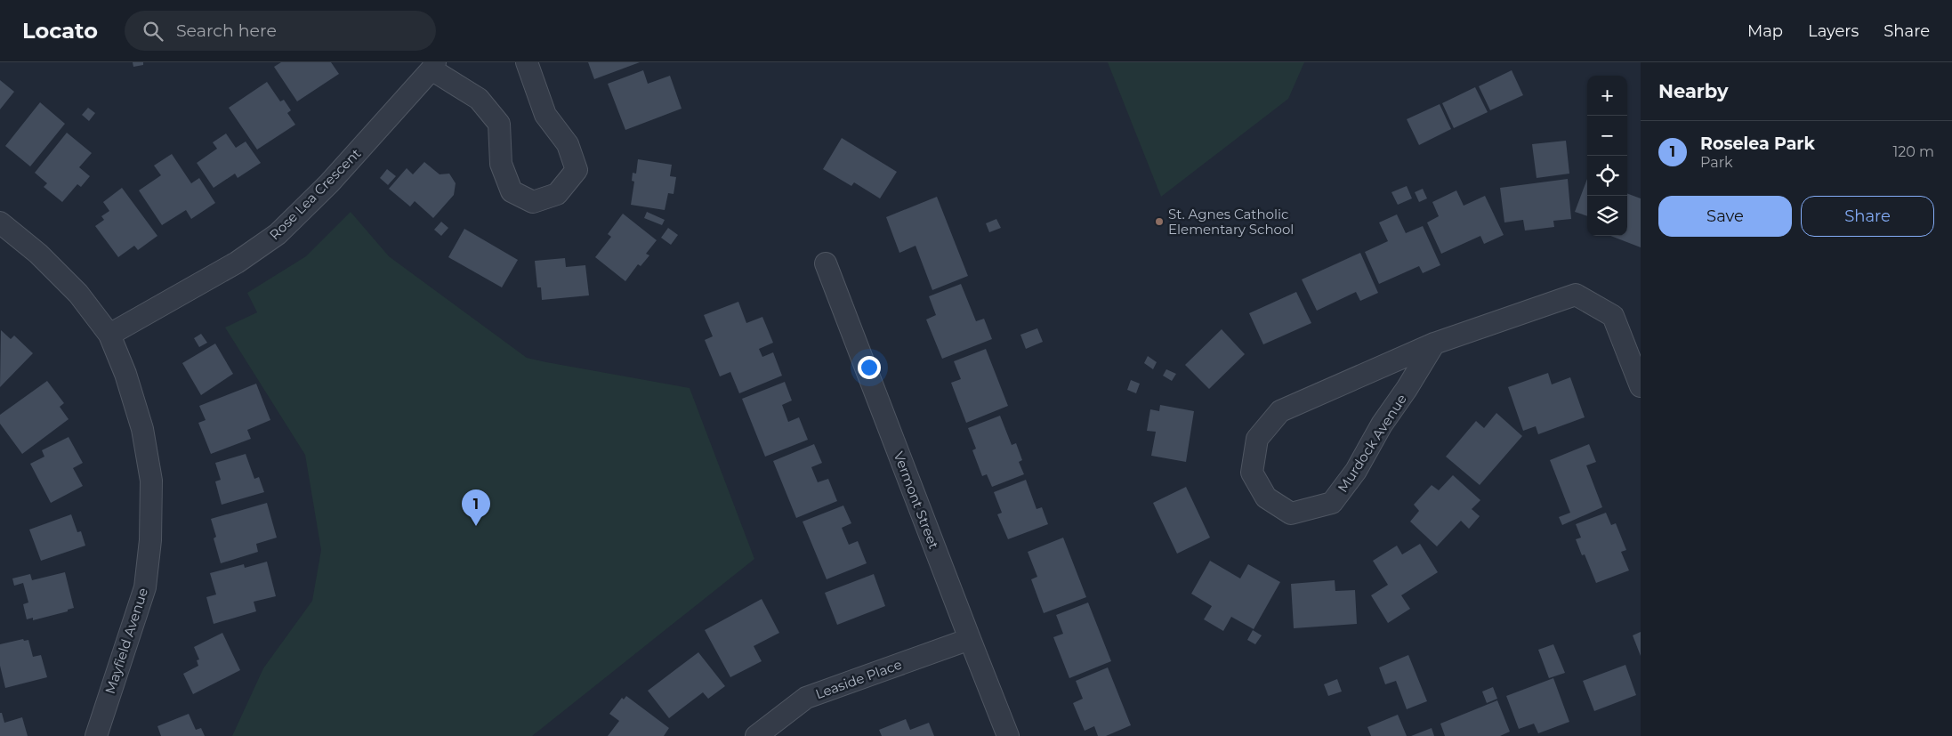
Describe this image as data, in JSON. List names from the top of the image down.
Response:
{
  "streets": {
    "street": [
      "Rose Lea Crescent",
      "Murdock Avenue",
      "Vermont Street",
      "Mayfield Avenue",
      "Leaside Place"
    ]
  },
  "crossings": [
    ["Rose Lea Crescent", "Mayfield Avenue"],
    ["Vermont Street", "Leaside Place"]
  ],
  "places": ["St. Agnes Catholic Elementary School"],
  "page": {
    "header": "Locato",
    "search": "Search here",
    "nav": ["Map", "Layers", "Share"],
    "heading": "Nearby",
    "map_buttons": ["+", "−"],
    "list": [
      {
        "mark": "1",
        "name": "Roselea Park",
        "note": "Park",
        "value": "120 m"
      }
    ],
    "buttons": ["Save", "Share"],
    "pins": "1"
  }
}
